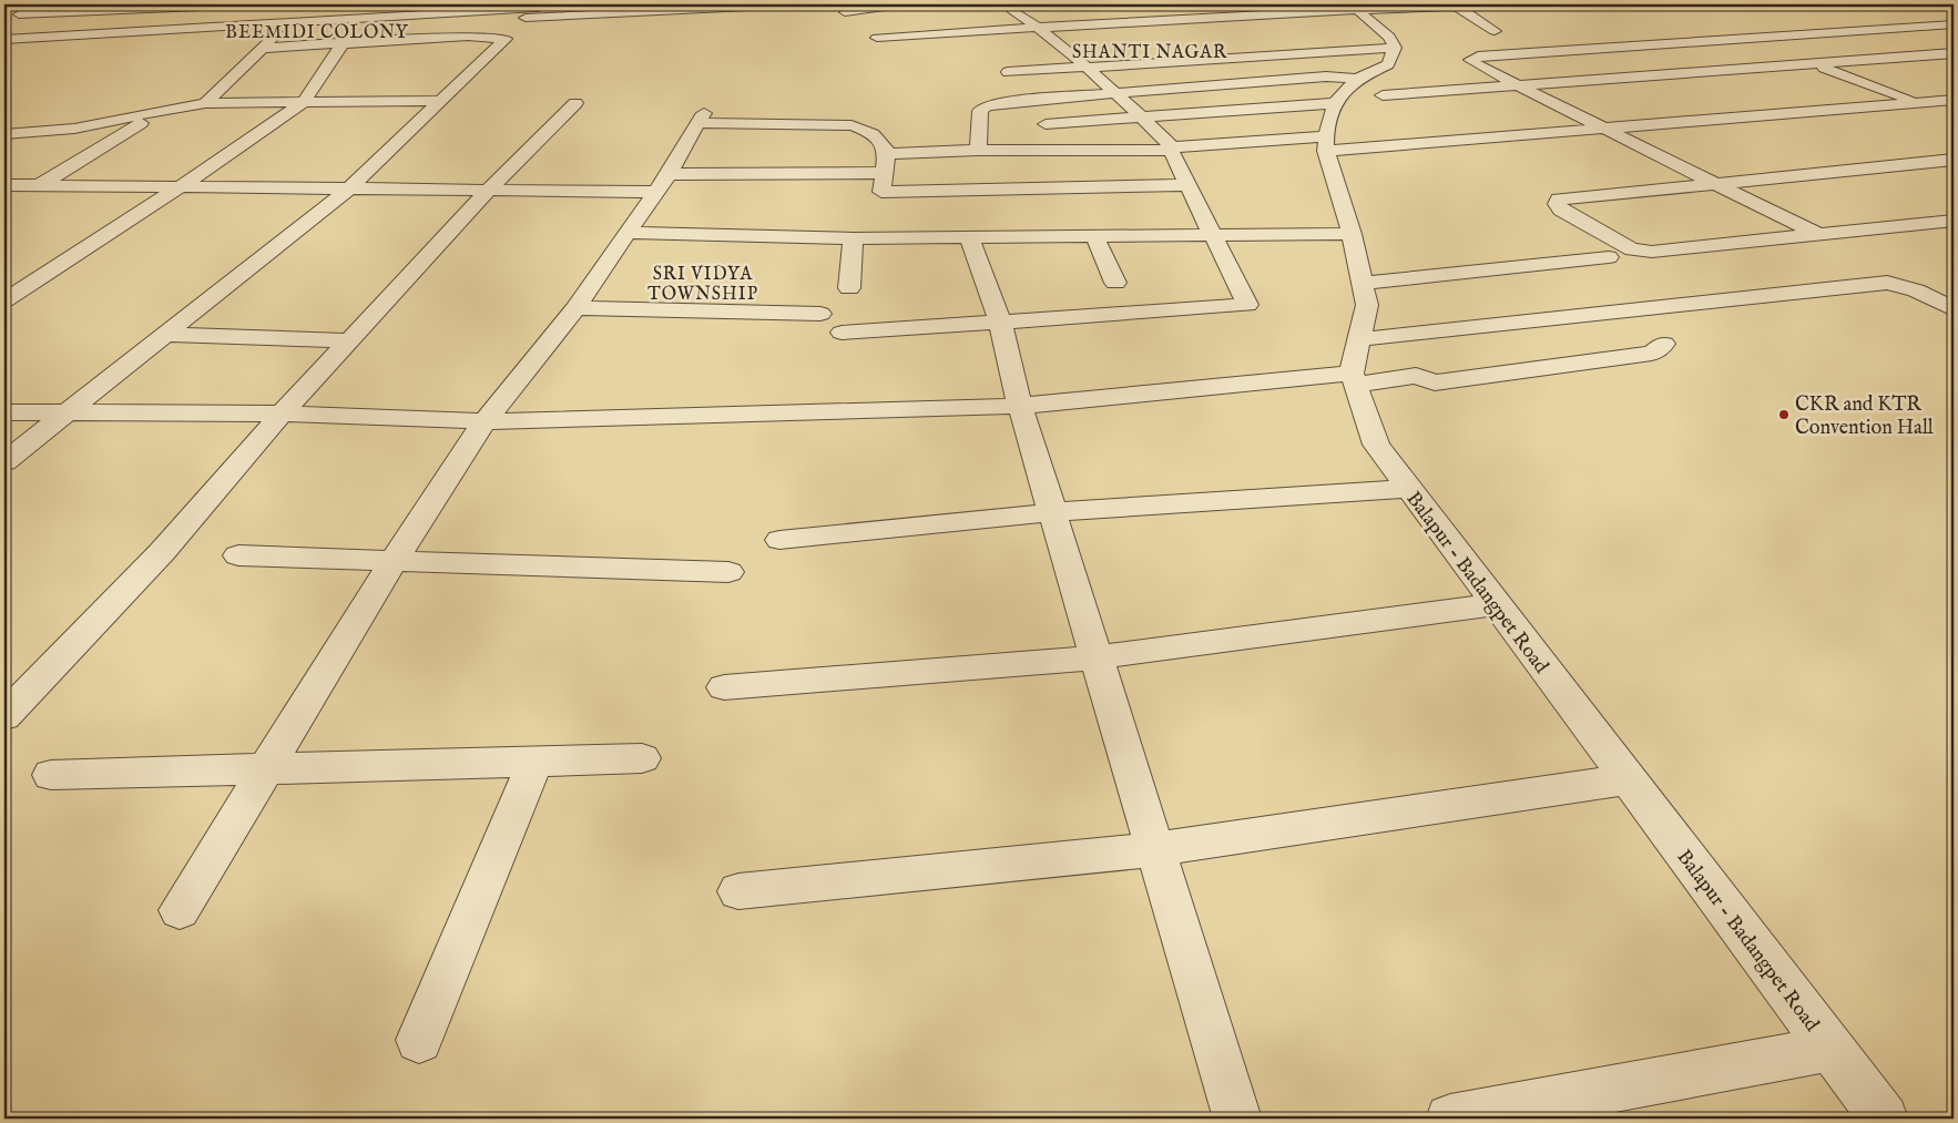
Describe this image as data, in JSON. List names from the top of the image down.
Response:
{
  "streets": {
    "street": ["Balapur - Badangpet Road"]
  },
  "districts": ["BEEMIDI COLONY", "SHANTI NAGAR", "SRI VIDYA TOWNSHIP"],
  "places": ["CKR and KTR Convention Hall"]
}
